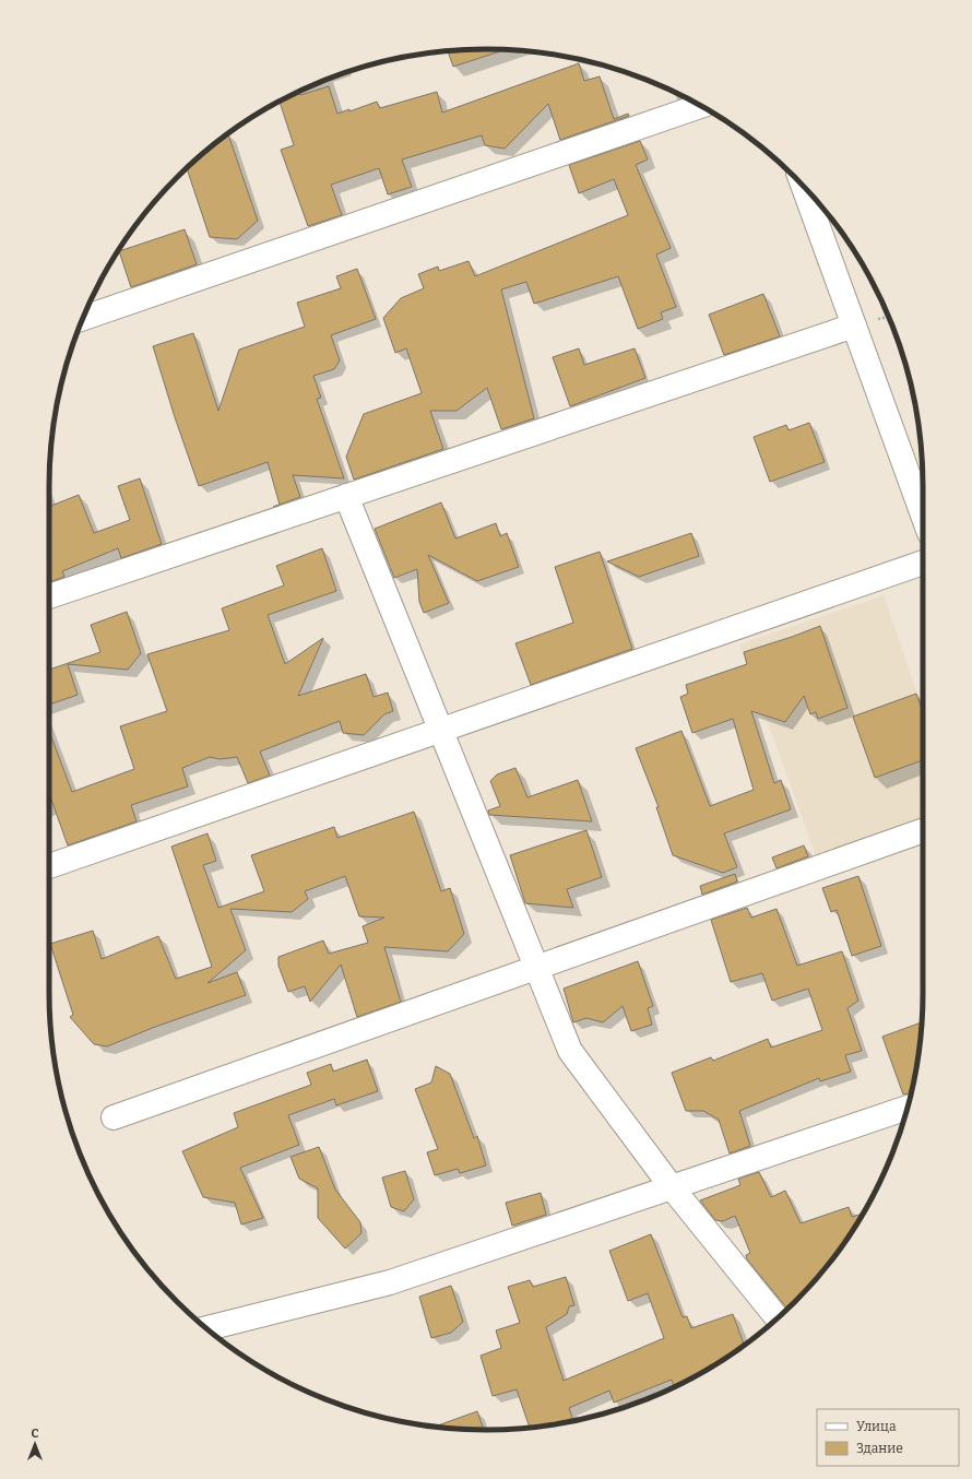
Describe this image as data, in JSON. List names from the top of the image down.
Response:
{
  "legend": ["Улица", "Здание"],
  "north": "top"
}
